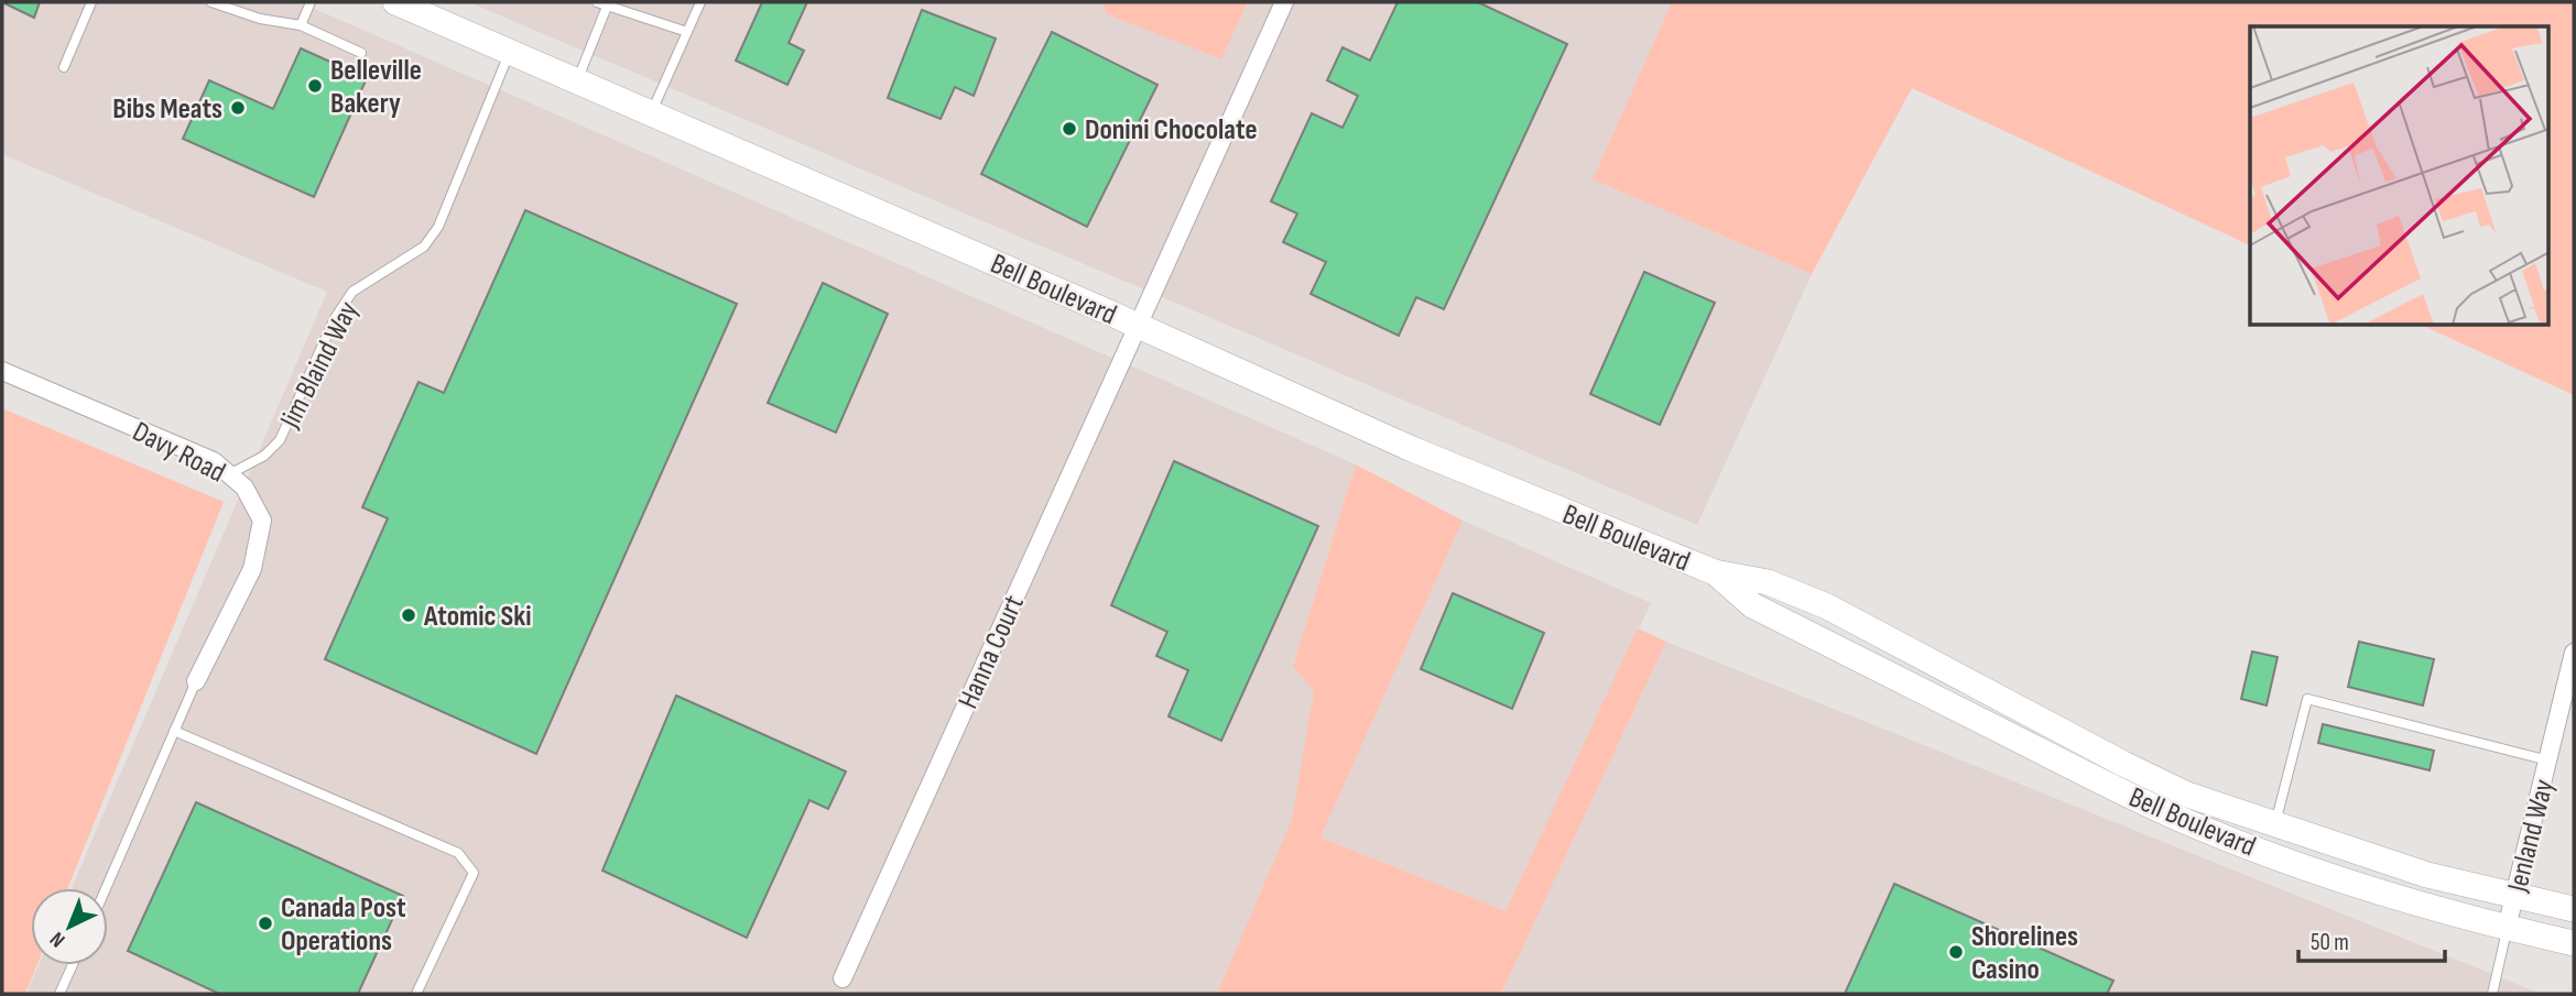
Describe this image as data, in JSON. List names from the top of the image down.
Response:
{
  "streets": {
    "main road": ["Bell Boulevard"],
    "street": ["Davy Road", "Hanna Court", "Jenland Way"],
    "lane": ["Jim Blaind Way"]
  },
  "crossings": [
    ["Bell Boulevard", "Jim Blaind Way"],
    ["Bell Boulevard", "Hanna Court"],
    ["Bell Boulevard", "Jenland Way"],
    ["Jim Blaind Way", "Davy Road"]
  ],
  "places": [
    "Belleville Bakery",
    "Bibs Meats",
    "Donini Chocolate",
    "Atomic Ski",
    "Canada Post Operations",
    "Shorelines Casino"
  ],
  "scale_bar": "50 m",
  "north": "bottom left"
}
